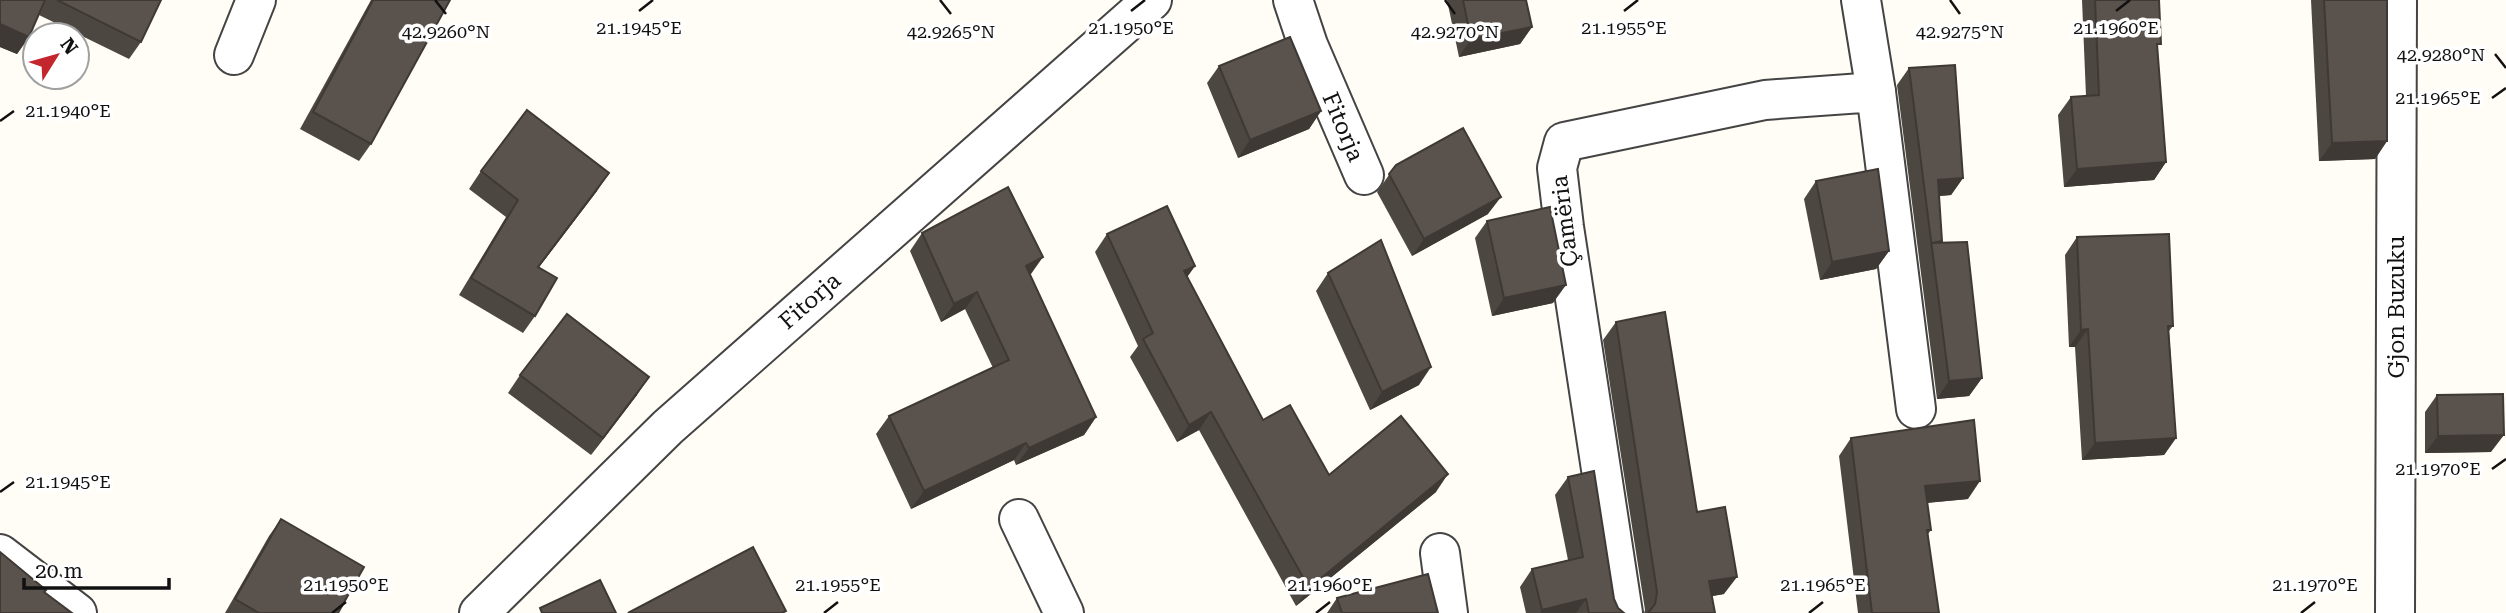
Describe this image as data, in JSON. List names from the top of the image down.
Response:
{
  "streets": {
    "street": ["Fitorja", "Çamëria", "Gjon Buzuku"]
  },
  "scale_bar": "20 m",
  "north": "top right",
  "coordinates": [
    "21.1945°E",
    "21.1950°E",
    "21.1955°E",
    "21.1960°E",
    "42.9260°N",
    "42.9265°N",
    "42.9270°N",
    "42.9275°N",
    "42.9280°N",
    "21.1965°E",
    "21.1940°E",
    "21.1970°E"
  ]
}
